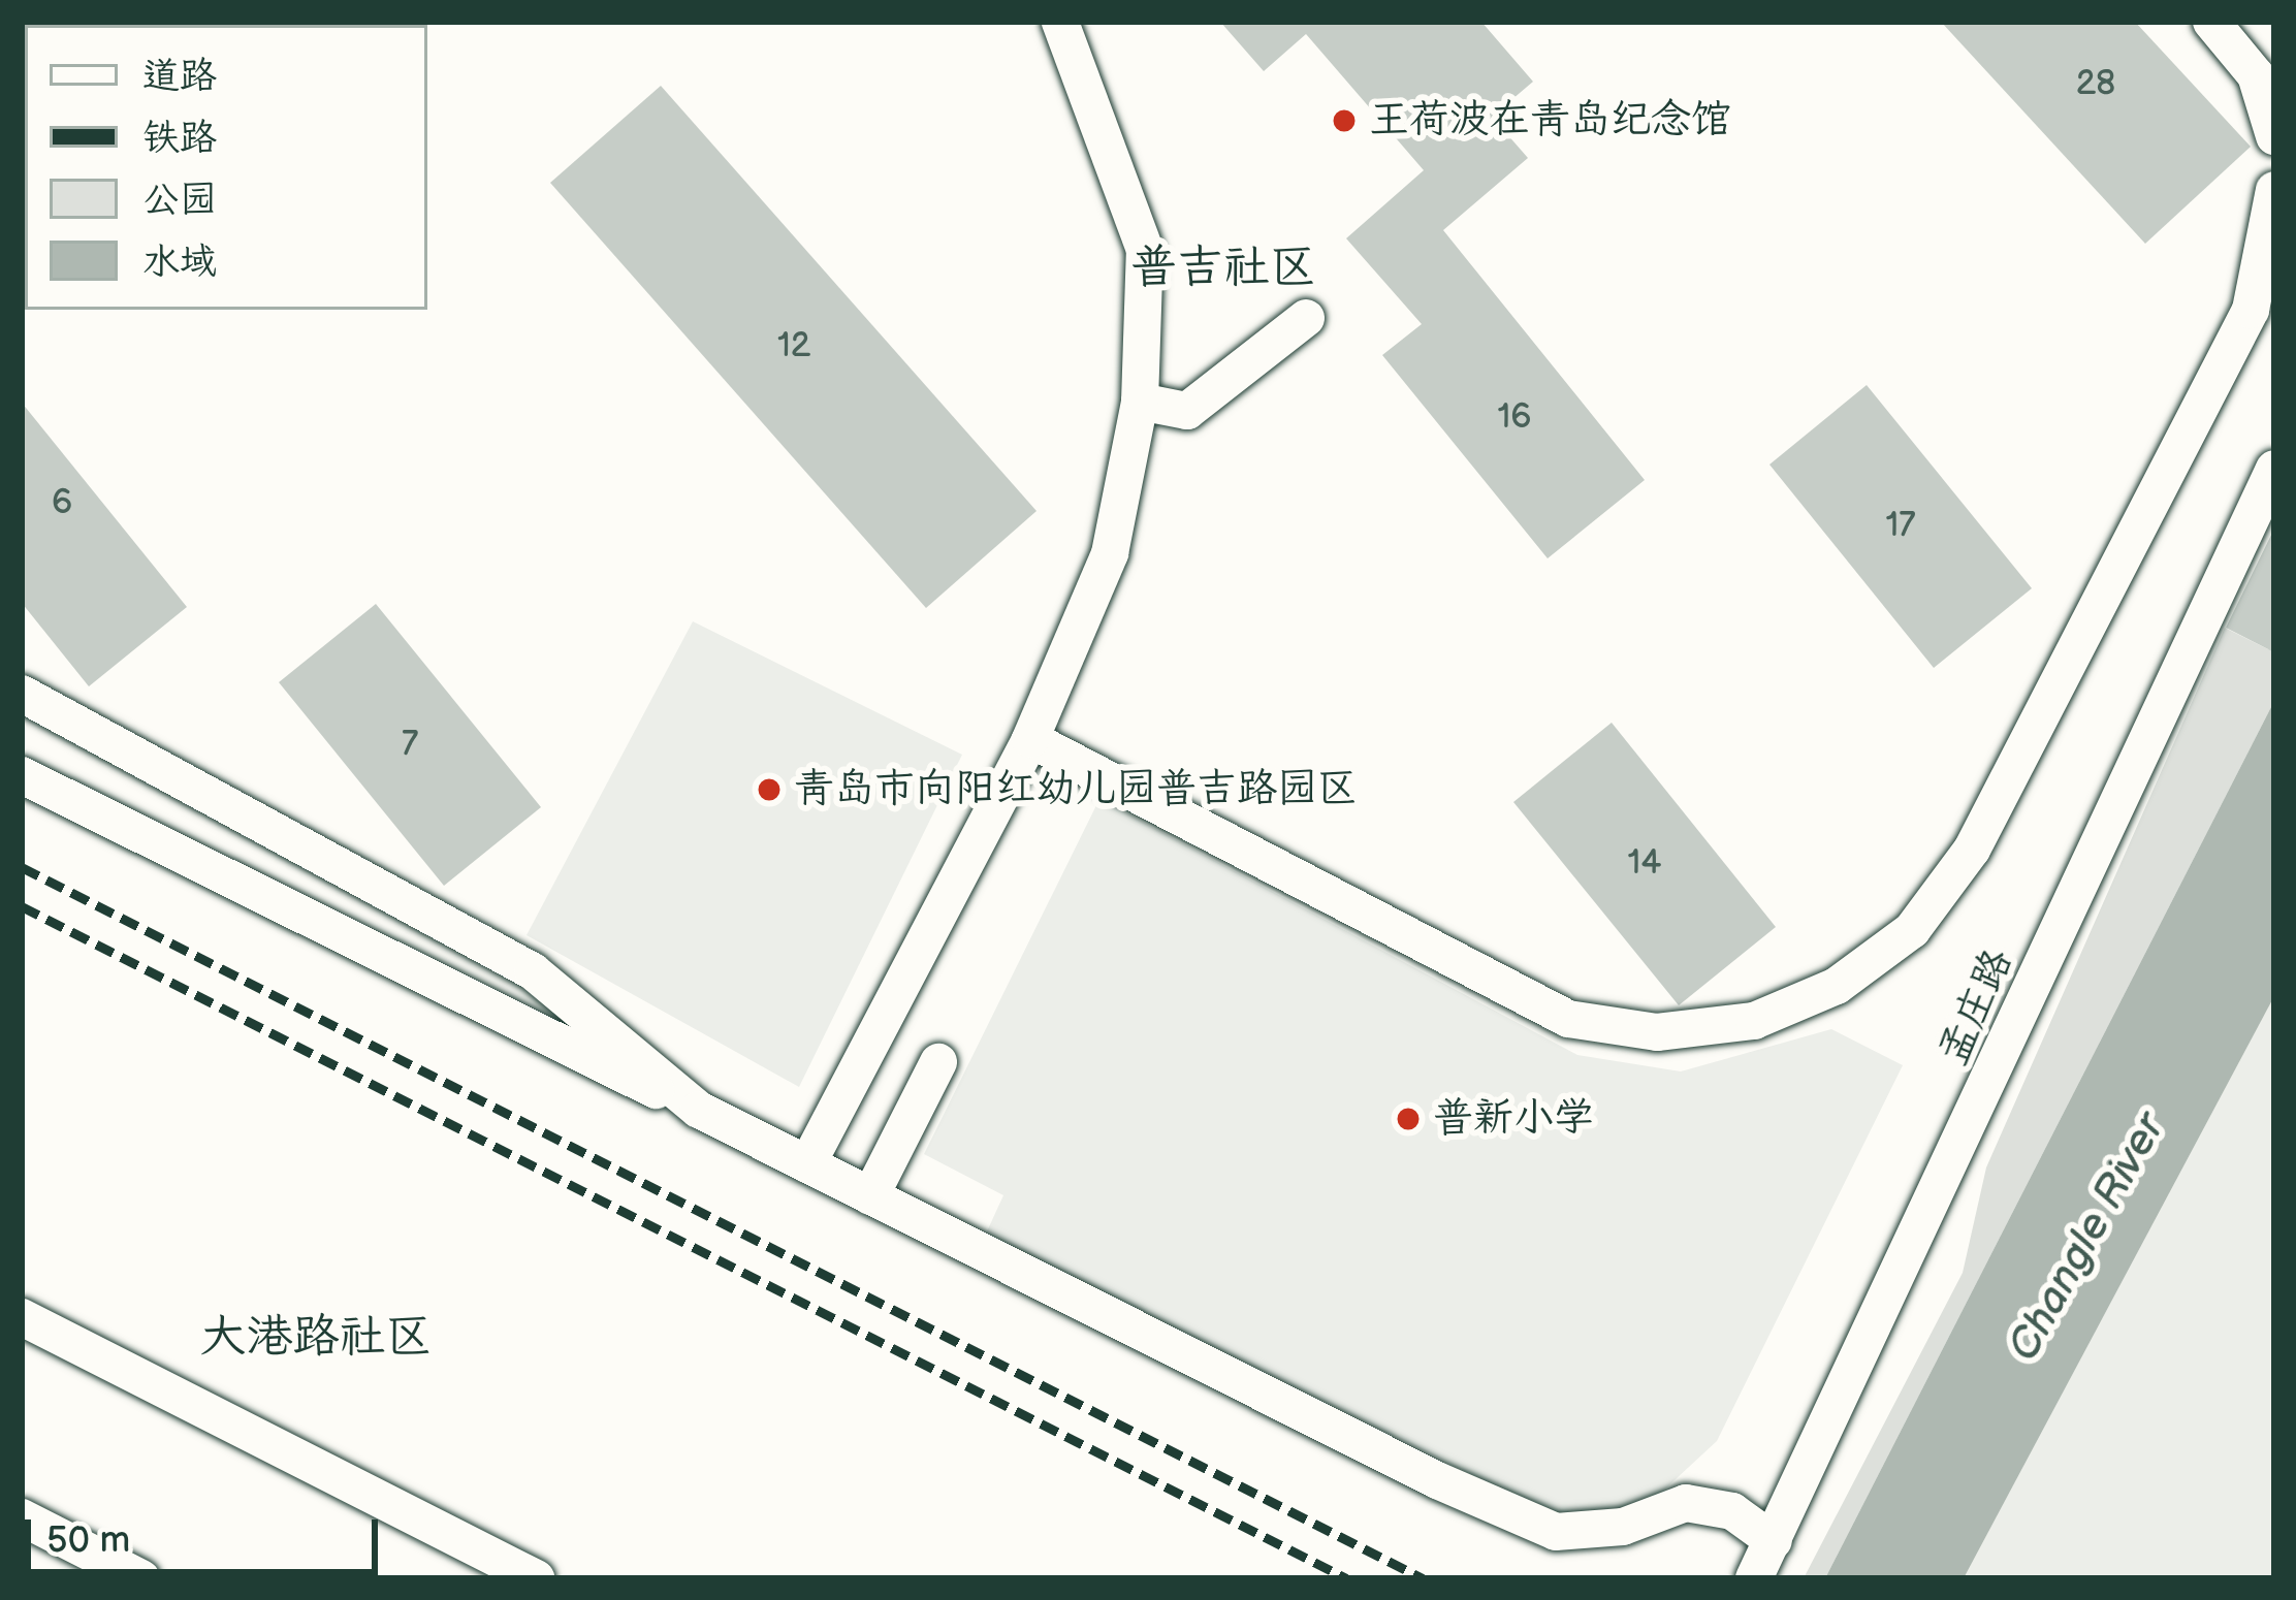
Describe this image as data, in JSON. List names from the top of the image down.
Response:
{
  "streets": {
    "street": ["孟庄路"]
  },
  "districts": ["普吉社区", "大港路社区"],
  "water": ["Changle River"],
  "places": ["王荷波在青岛纪念馆", "青岛市向阳红幼儿园普吉路园区", "普新小学"],
  "house_numbers": [
    "28",
    "12",
    "16",
    "6",
    "17",
    "7",
    "14"
  ],
  "legend": [
    "道路",
    "铁路",
    "公园",
    "水域"
  ],
  "scale_bar": "50 m"
}
